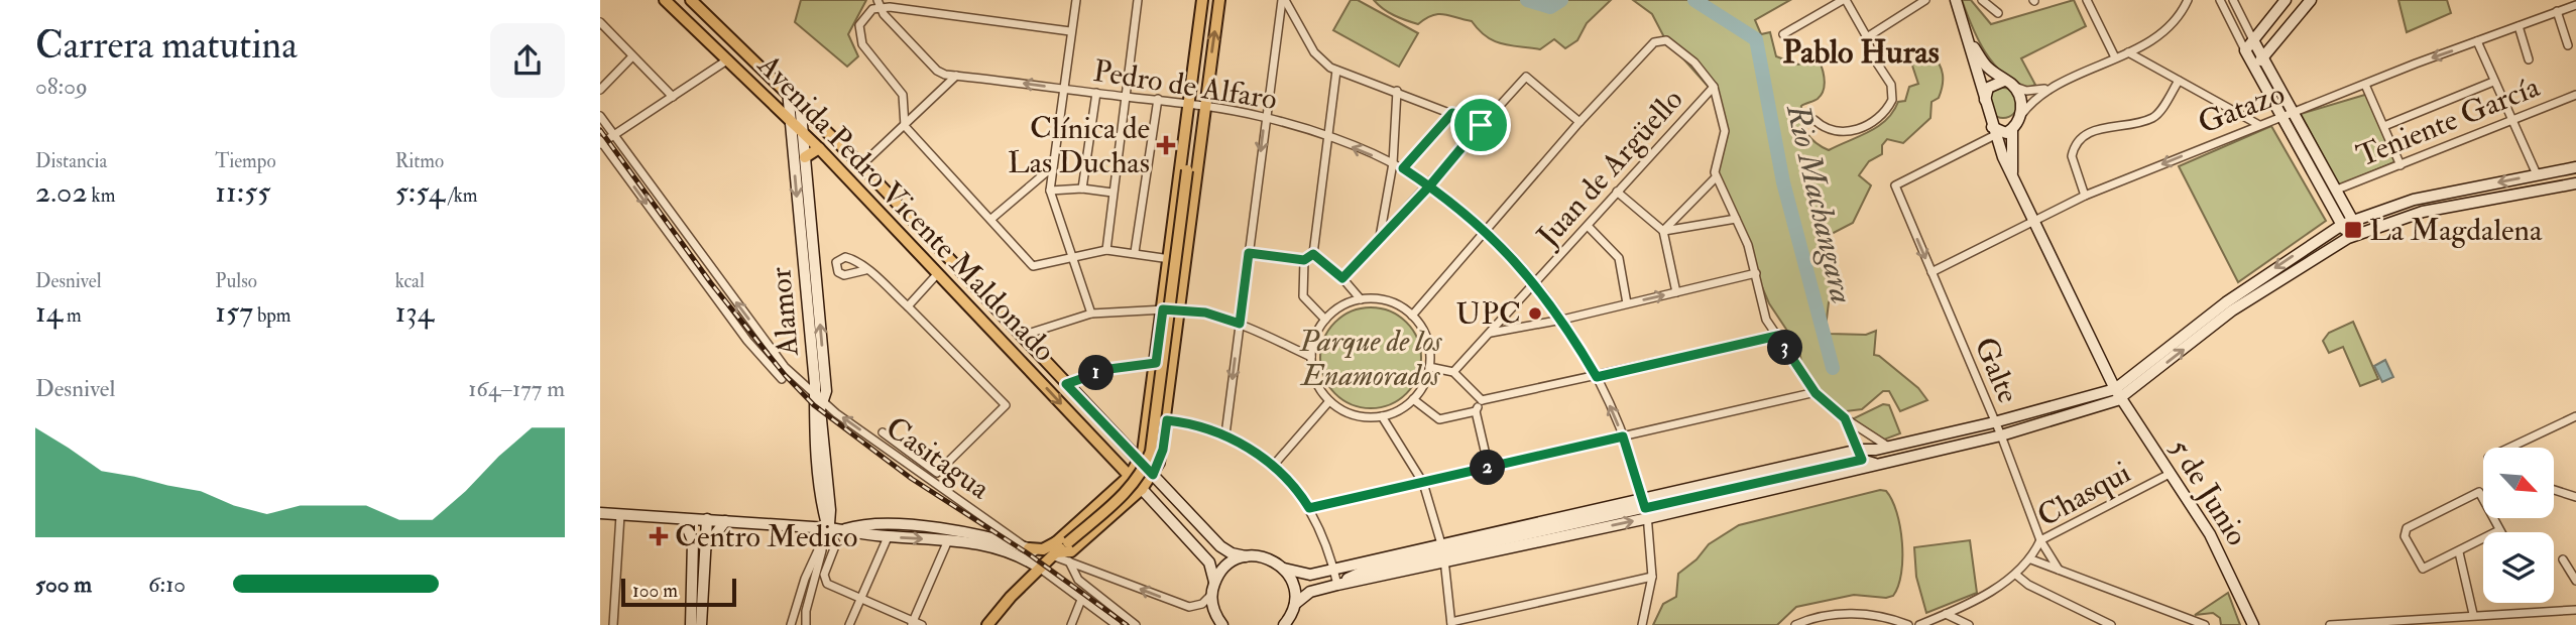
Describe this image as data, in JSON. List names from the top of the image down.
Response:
{
  "streets": {
    "main road": ["Avenida Pedro Vicente Maldonado", "Alamor", "5 de Junio"],
    "street": [
      "Pedro de Alfaro",
      "Gatazo",
      "Teniente García",
      "Juan de Argüello",
      "Galte",
      "Casitagua",
      "Chasqui"
    ]
  },
  "crossings": [
    ["Pedro de Alfaro", "Juan de Argüello"],
    ["Gatazo", "Galte"],
    ["Gatazo", "5 de Junio"],
    ["Avenida Pedro Vicente Maldonado", "Alamor"],
    ["Alamor", "Casitagua"],
    ["Galte", "5 de Junio"],
    ["Galte", "Chasqui"],
    ["5 de Junio", "Chasqui"]
  ],
  "districts": ["Pablo Huras"],
  "water": ["Rio Machangara"],
  "parks": ["Parque de los Enamorados"],
  "places": {
    "health": ["Clínica de Las Duchas", "Centro Medico"],
    "transit": ["La Magdalena"],
    "other": ["UPC"]
  },
  "scale_bar": "100 m",
  "north": "bottom right",
  "page": {
    "heading": ["Carrera matutina", "08:09"],
    "stats": [
      ["Distancia", "2.02 km"],
      ["Tiempo", "11:55"],
      ["Ritmo", "5:54 /km"],
      ["Desnivel", "14 m"],
      ["Pulso", "157 bpm"],
      ["kcal", "134"]
    ],
    "pins": ["3", "1", "2"],
    "chart": ["Desnivel", "164–177 m"],
    "list": [
      {
        "name": "500 m",
        "note": "6:10"
      }
    ],
    "scale": "100 m"
  }
}
